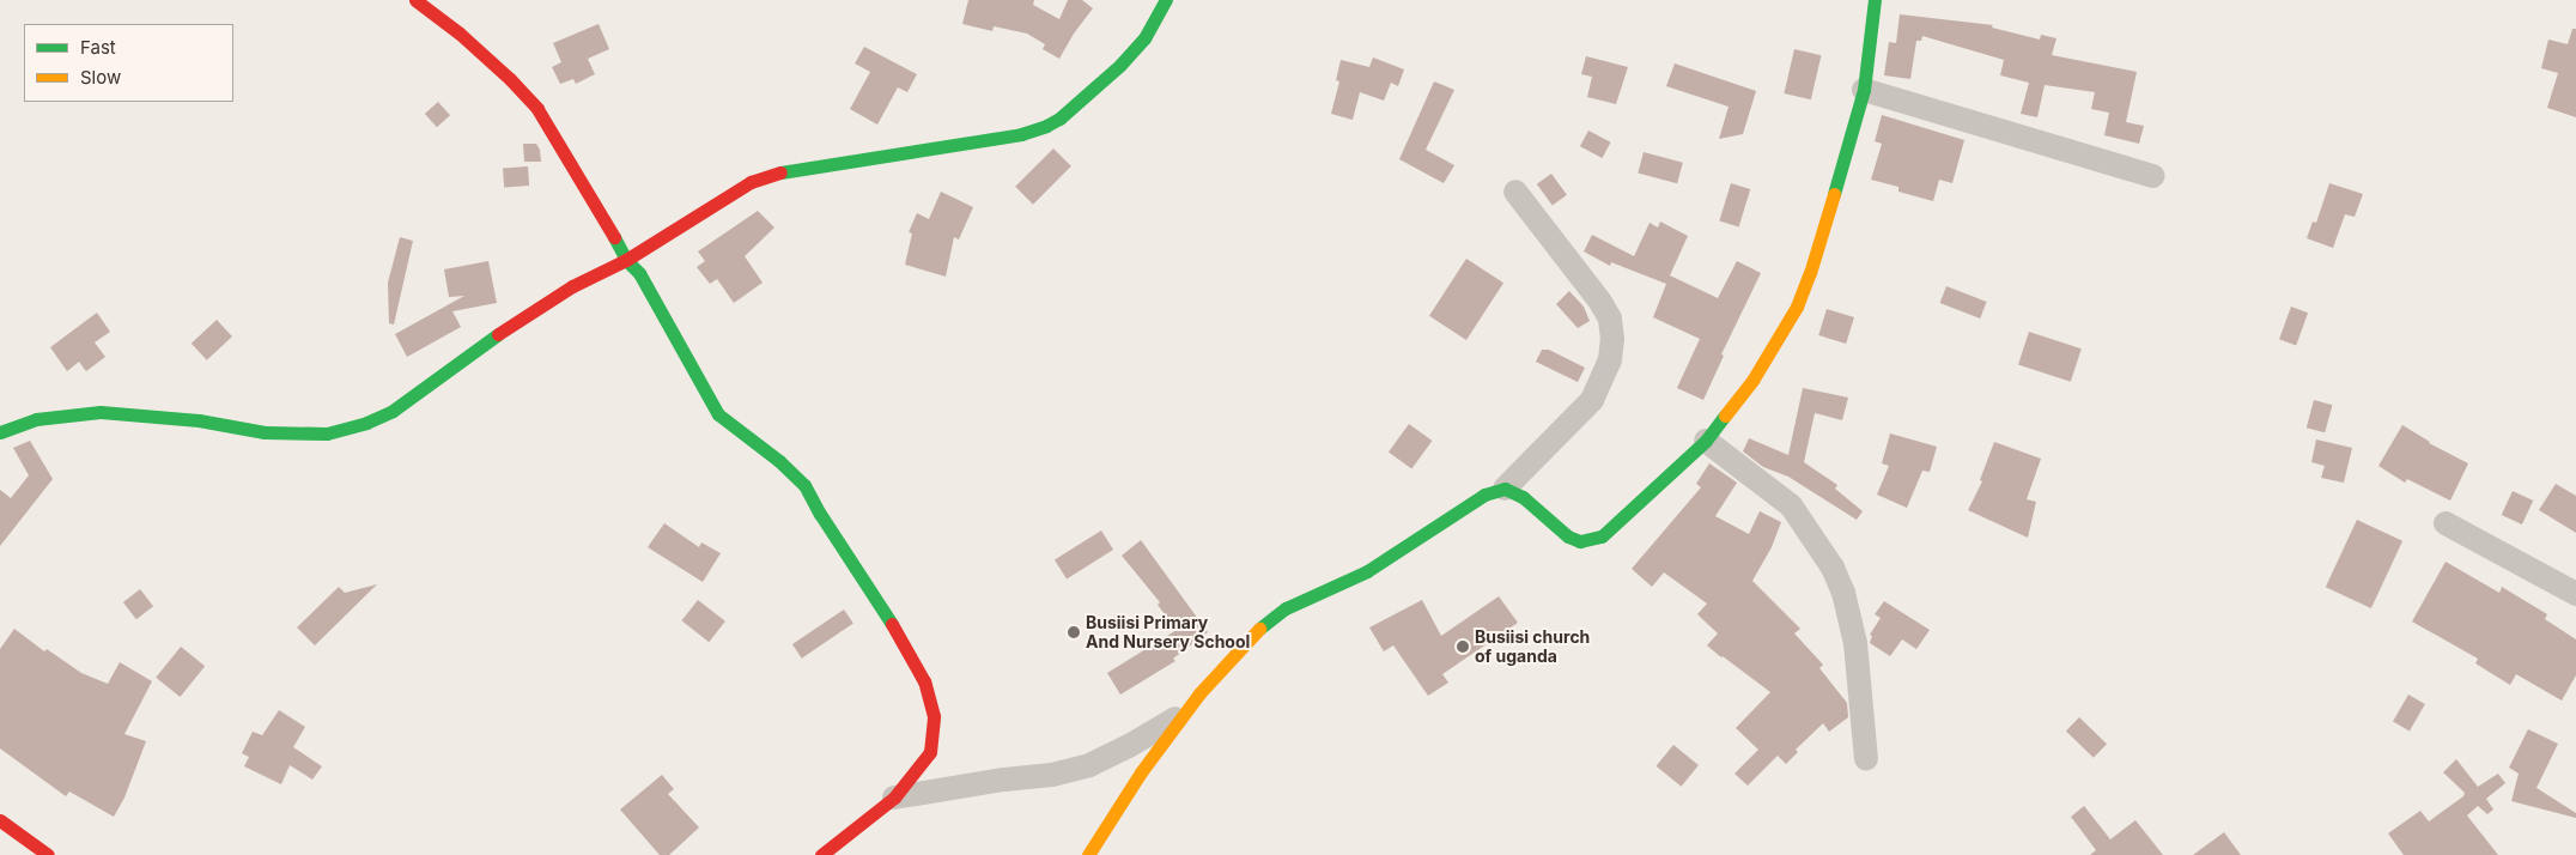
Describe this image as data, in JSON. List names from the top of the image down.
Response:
{
  "places": ["Busiisi Primary And Nursery School", "Busiisi church of uganda"],
  "legend": ["Fast", "Slow"]
}
